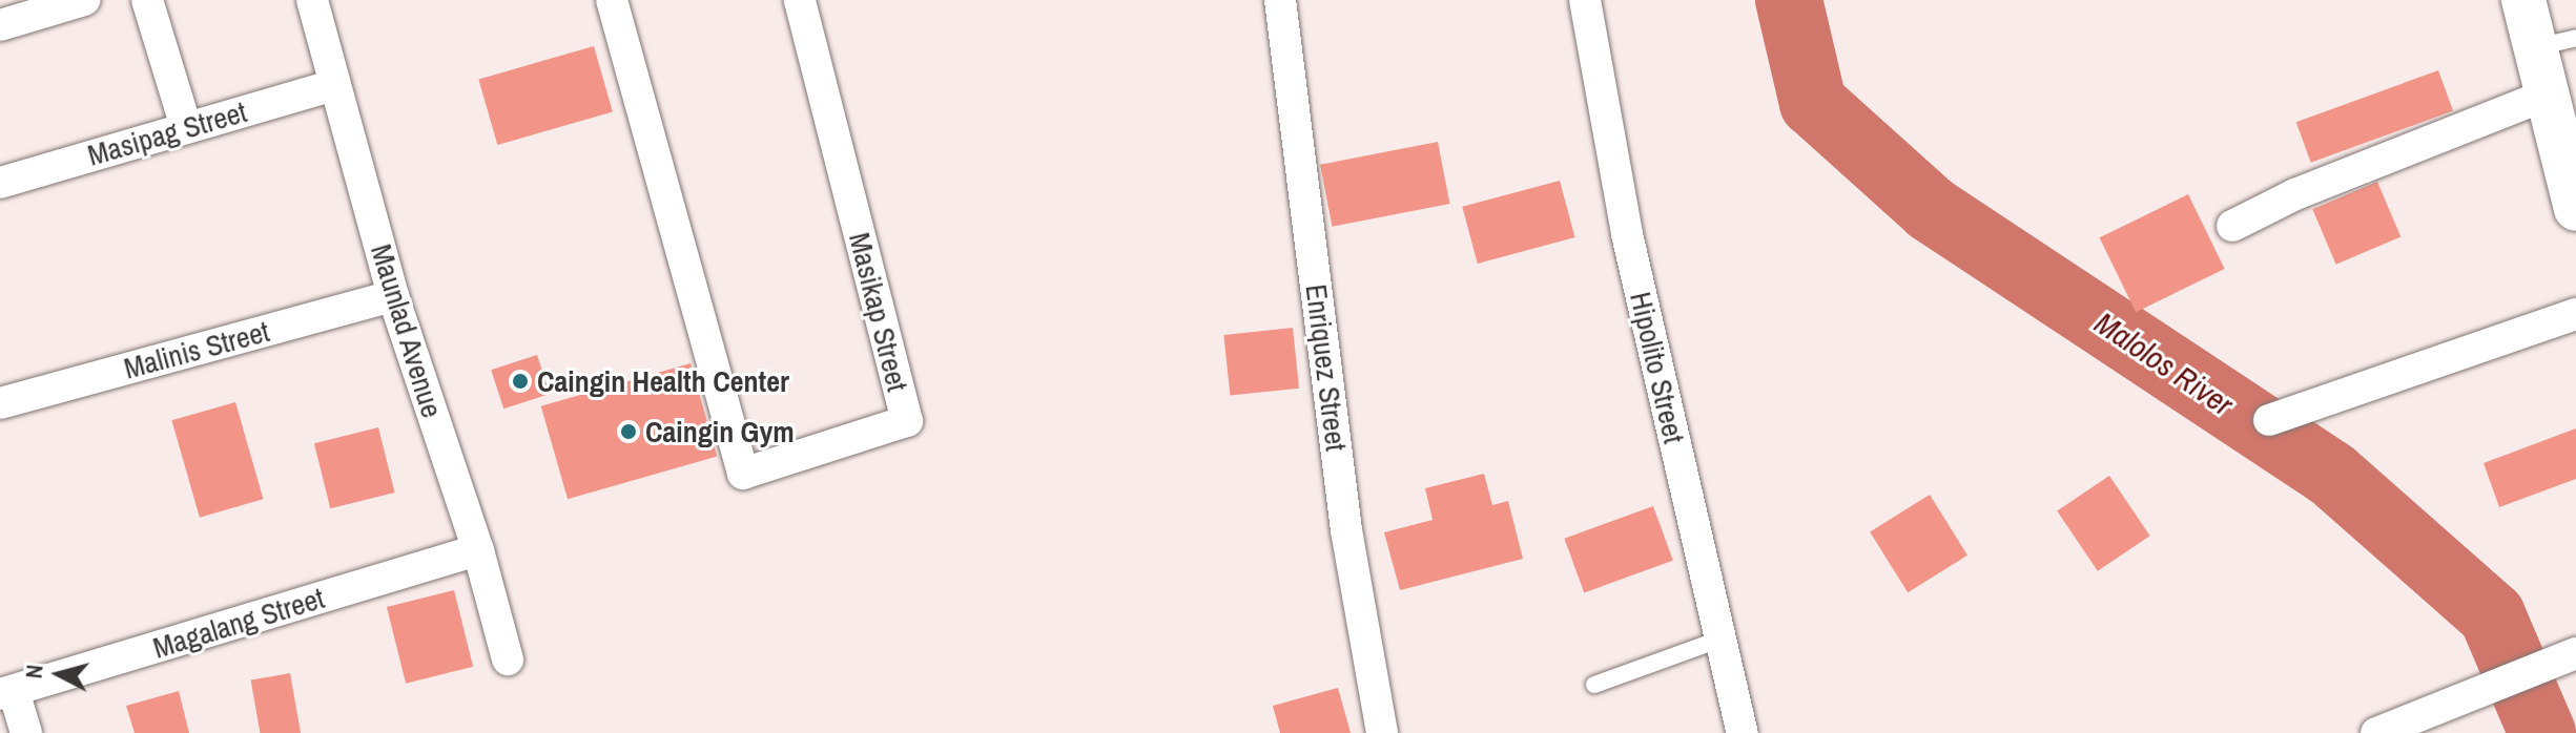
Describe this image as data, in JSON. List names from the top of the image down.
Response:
{
  "streets": {
    "street": [
      "Masipag Street",
      "Masikap Street",
      "Maunlad Avenue",
      "Malinis Street",
      "Enriquez Street",
      "Hipolito Street",
      "Magalang Street"
    ]
  },
  "crossings": [
    ["Masipag Street", "Maunlad Avenue"],
    ["Maunlad Avenue", "Malinis Street"],
    ["Maunlad Avenue", "Magalang Street"]
  ],
  "water": ["Malolos River"],
  "places": ["Caingin Health Center", "Caingin Gym"],
  "north": "left"
}
